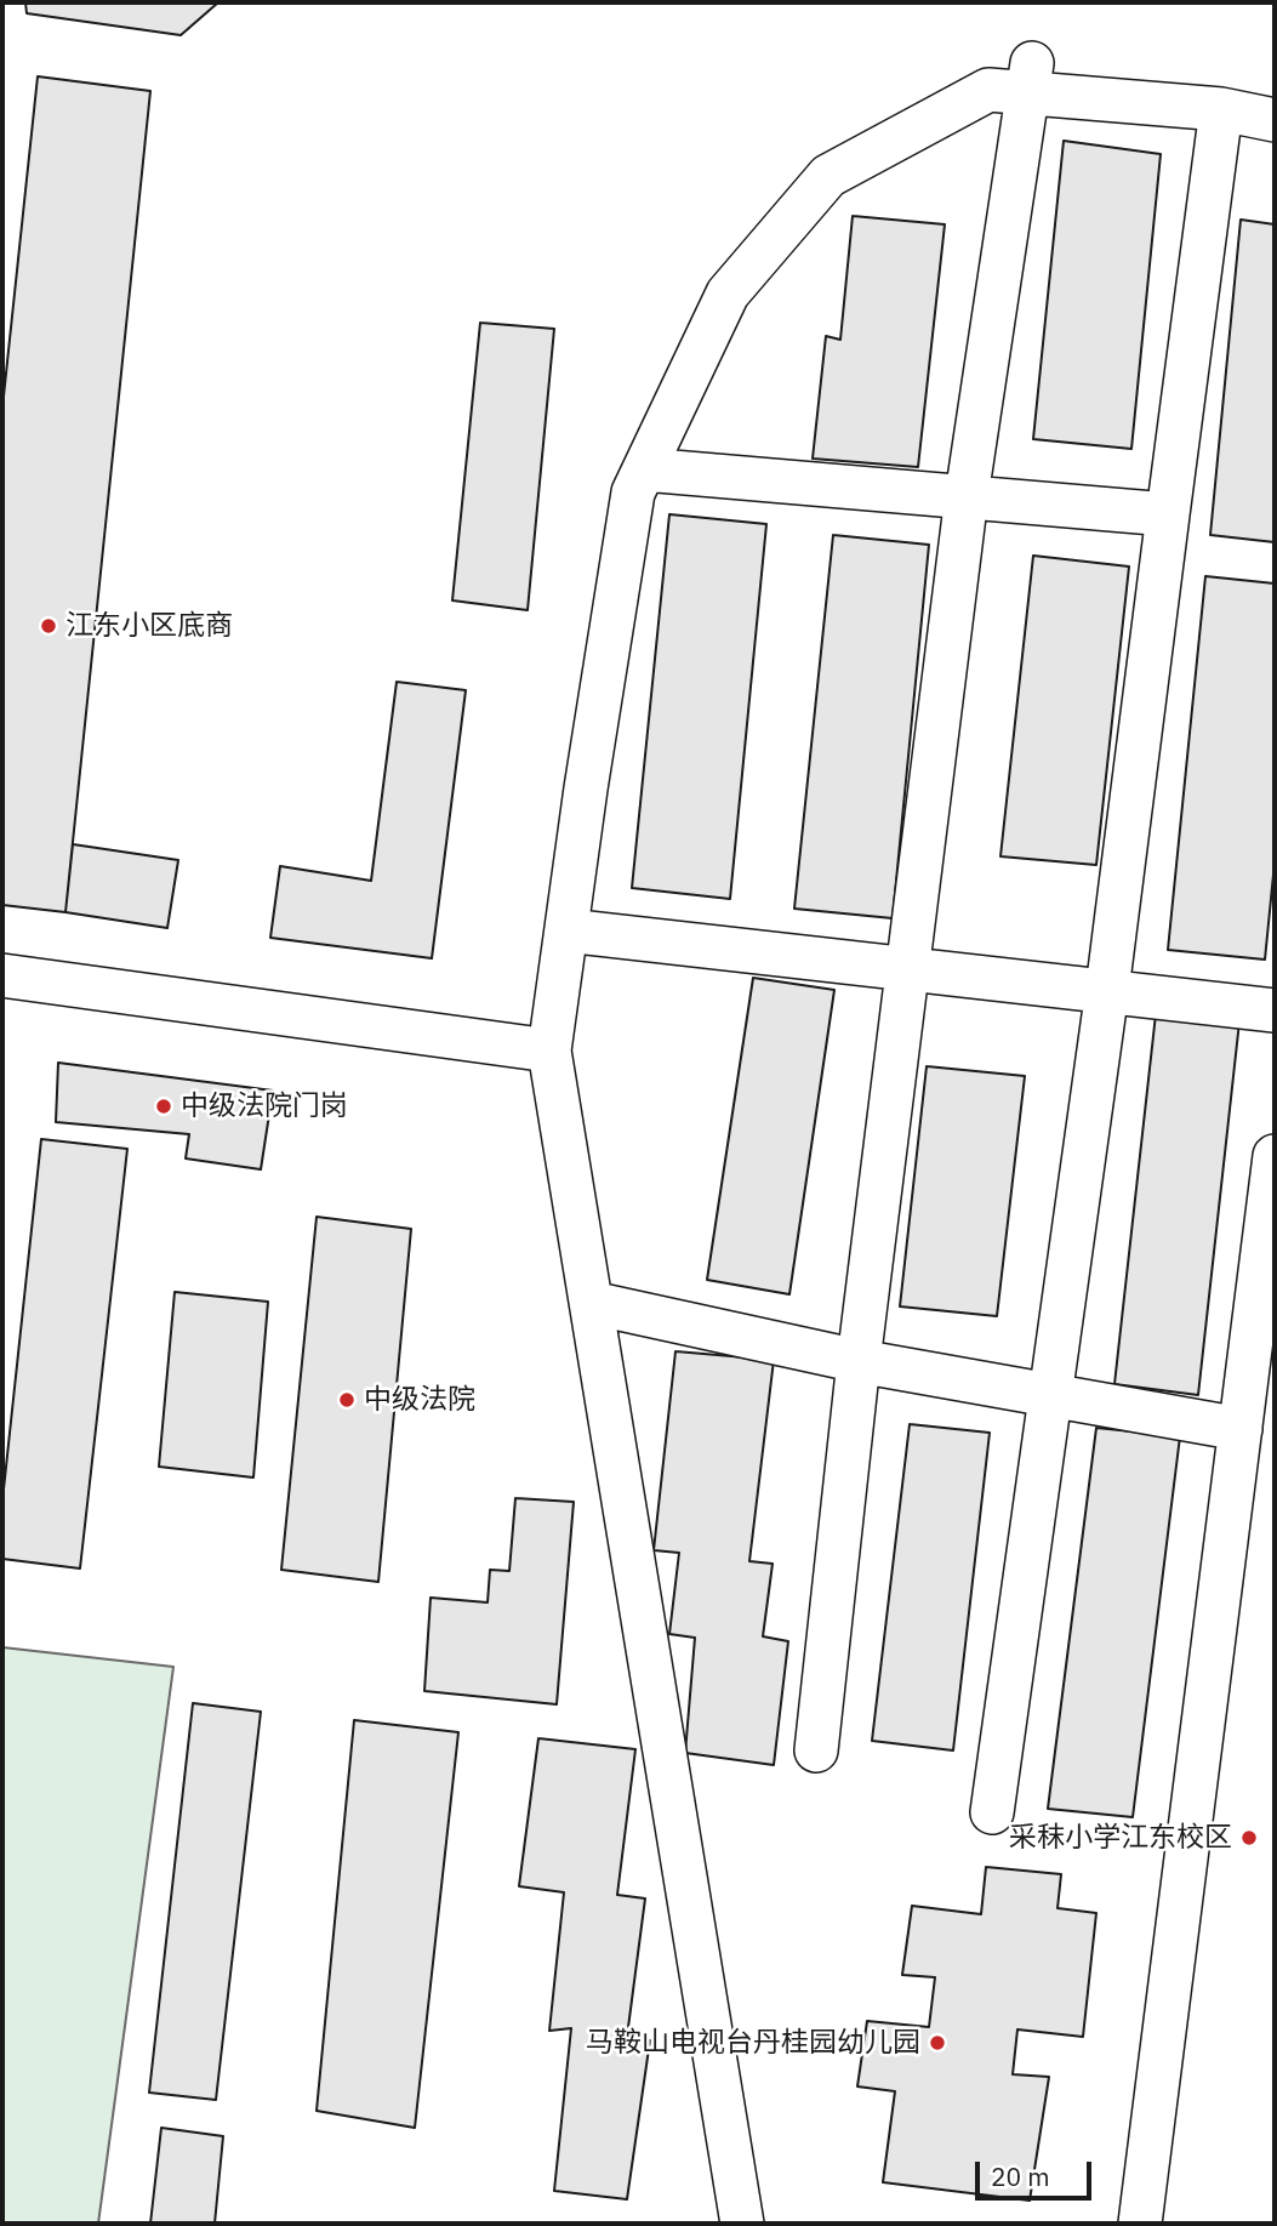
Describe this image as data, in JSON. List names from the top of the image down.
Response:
{
  "places": [
    "江东小区底商",
    "中级法院门岗",
    "中级法院",
    "采秣小学江东校区",
    "马鞍山电视台丹桂园幼儿园"
  ],
  "scale_bar": "20 m"
}
